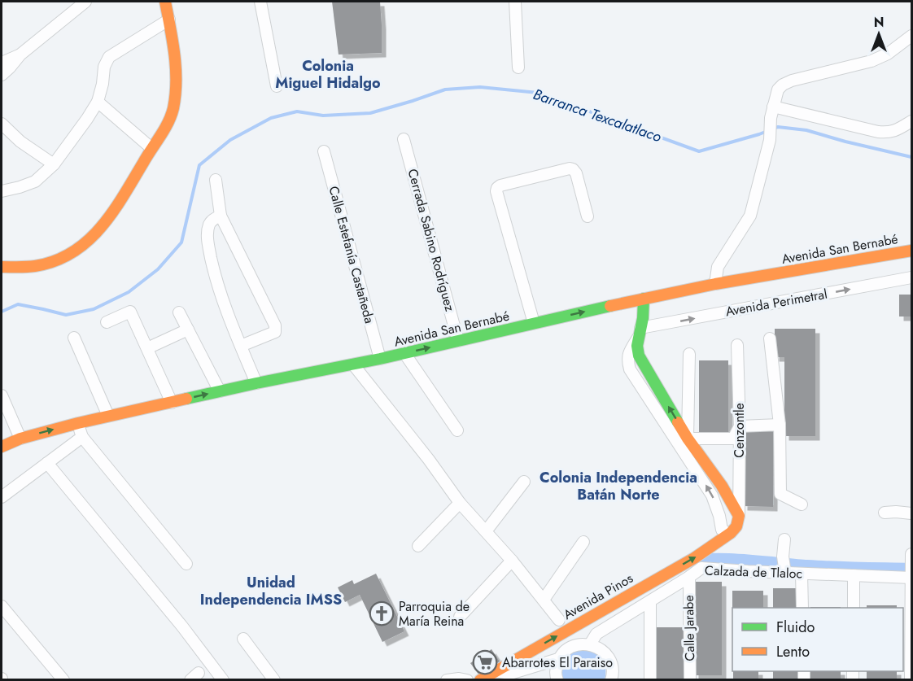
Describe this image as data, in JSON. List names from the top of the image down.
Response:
{
  "streets": {
    "main road": ["Avenida San Bernabé", "Avenida Pinos"],
    "street": [
      "Cerrada Sabino Rodríguez",
      "Calle Estefanía Castañeda",
      "Avenida Perimetral",
      "Cenzontle",
      "Calzada de Tlaloc",
      "Calle Jarabe"
    ]
  },
  "crossings": [
    ["Cerrada Sabino Rodríguez", "Avenida San Bernabé"],
    ["Avenida San Bernabé", "Calle Estefanía Castañeda"],
    ["Cenzontle", "Avenida Pinos"],
    ["Calzada de Tlaloc", "Calle Jarabe"]
  ],
  "one_way": ["Avenida Perimetral", "Avenida Pinos"],
  "districts": ["Colonia Miguel Hidalgo", "Colonia Independencia Batán Norte", "Unidad Independencia IMSS"],
  "water": ["Barranca Texcalatlaco"],
  "places": {
    "church": ["Parroquia de María Reina"],
    "supermarket": ["Abarrotes El Paraiso"]
  },
  "legend": ["Fluido", "Lento"],
  "north": "top"
}
